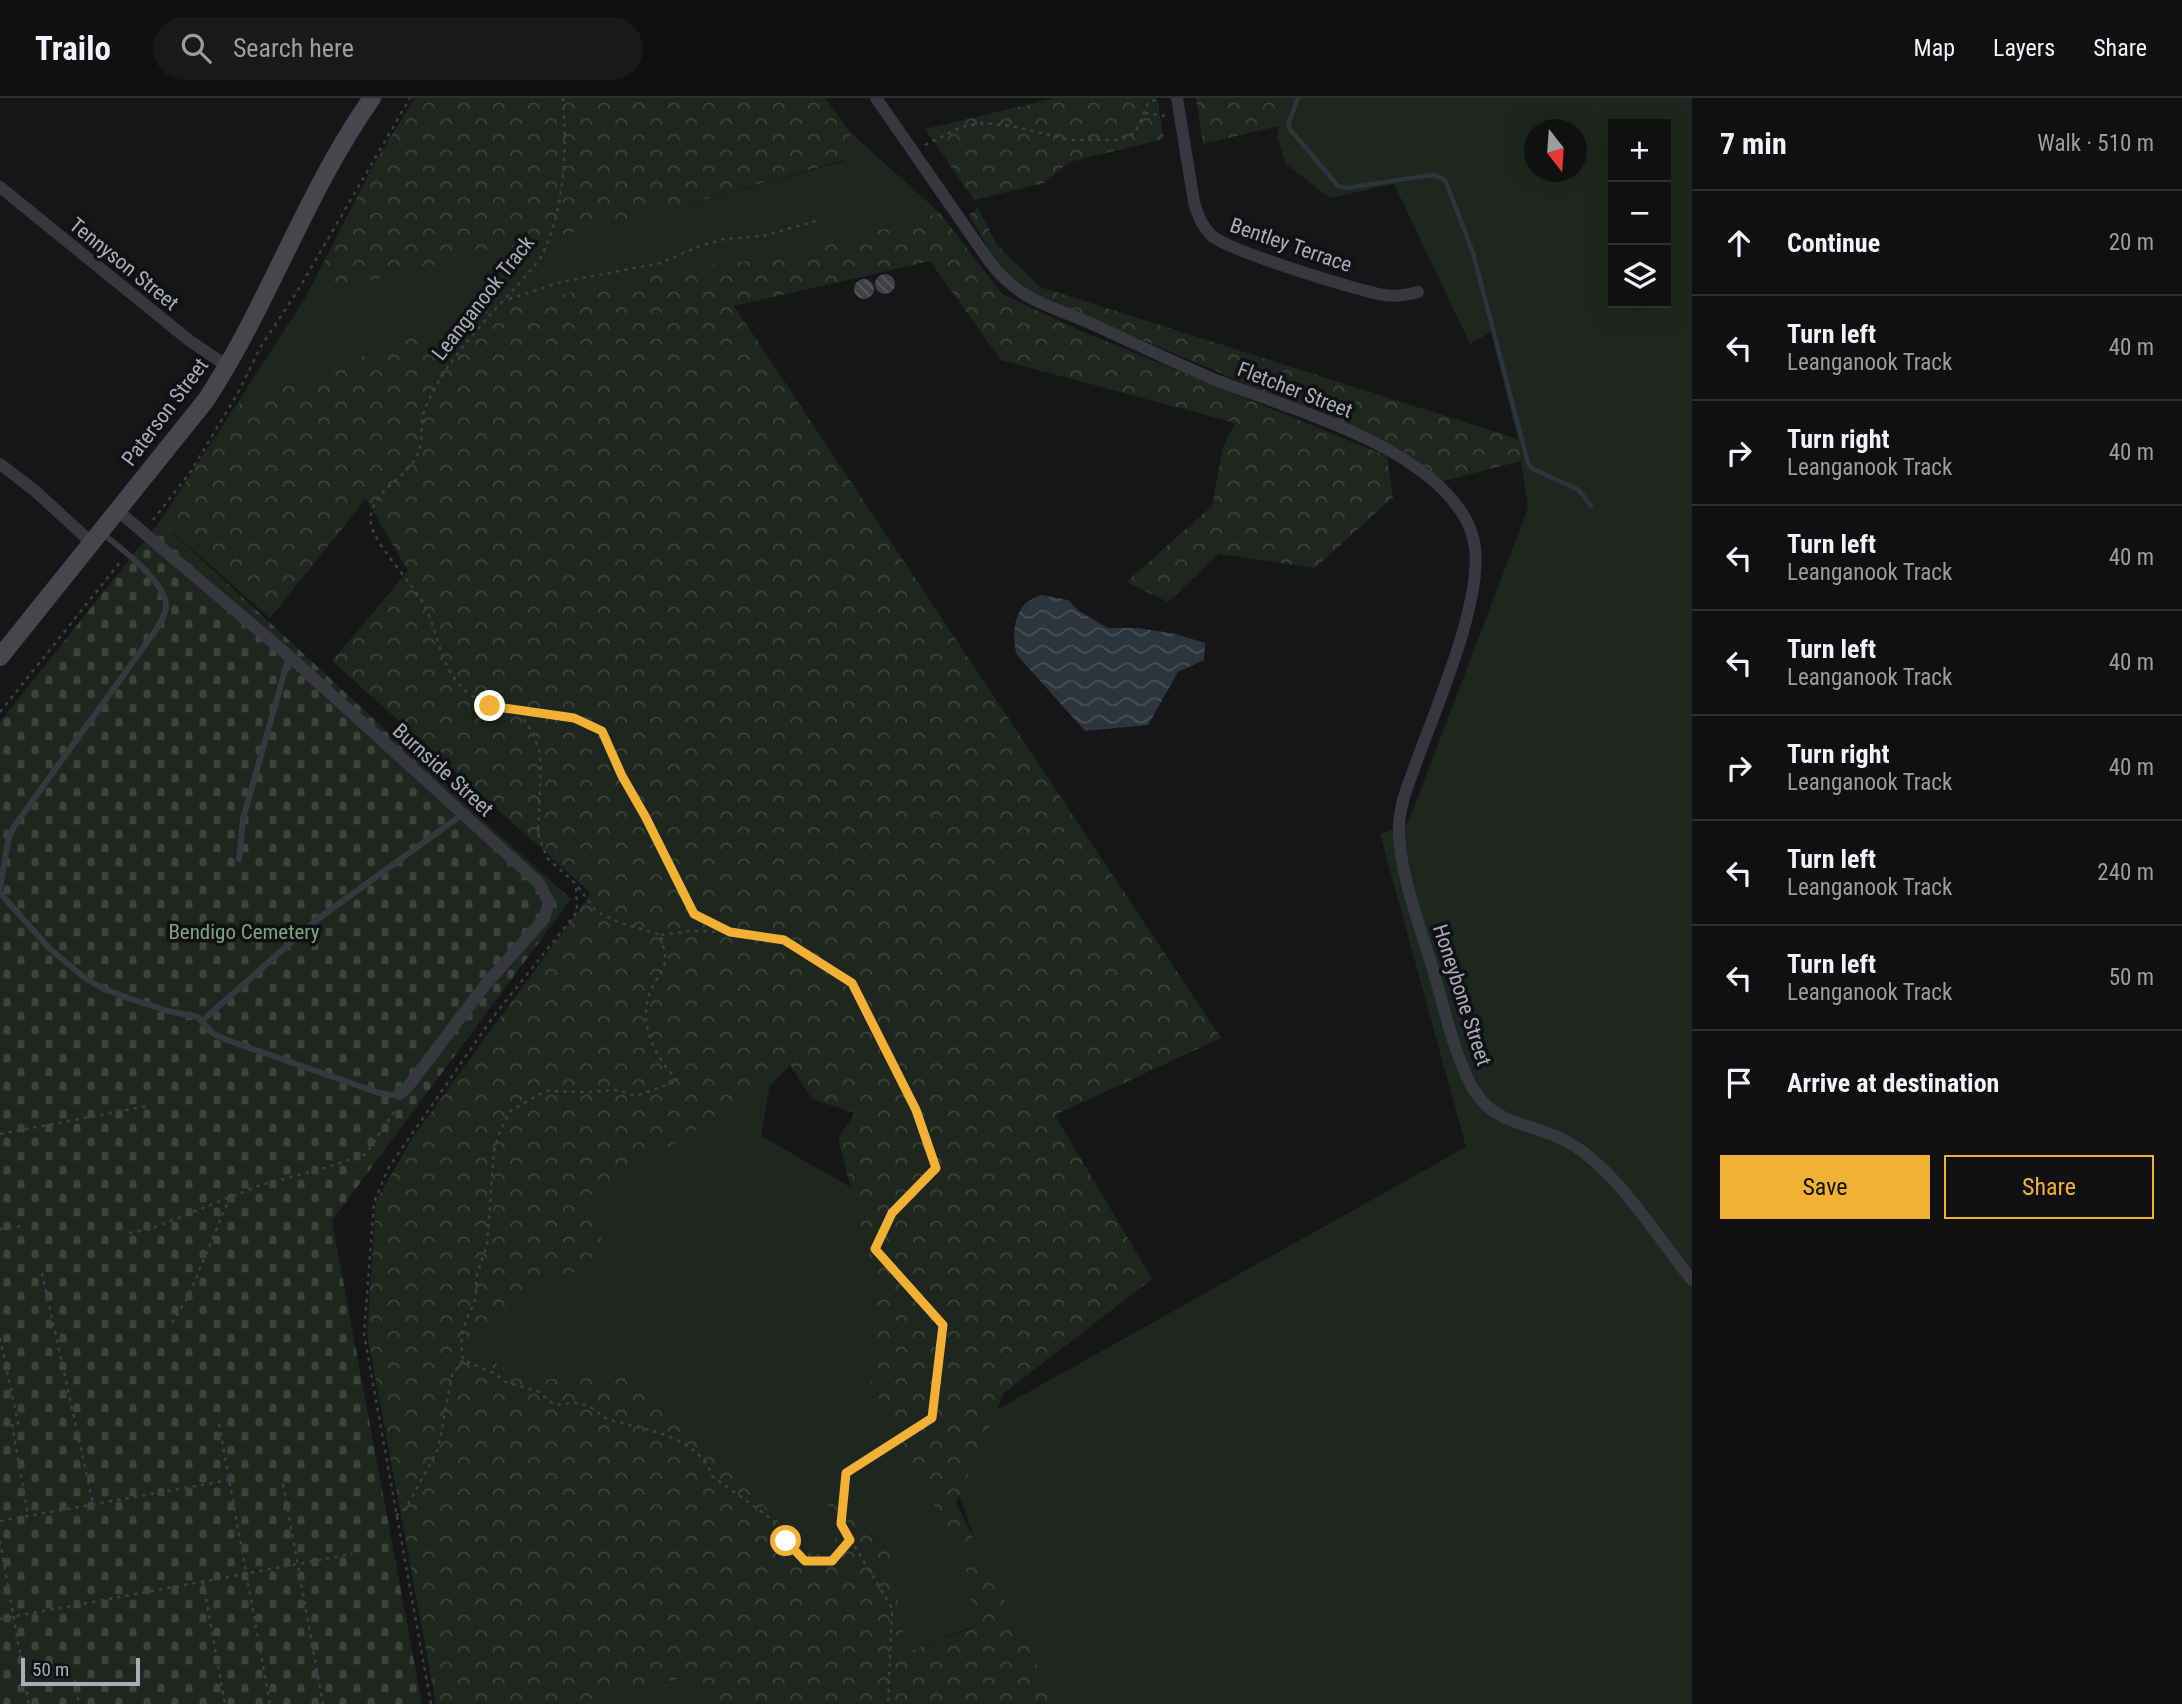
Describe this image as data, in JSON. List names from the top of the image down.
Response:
{
  "streets": {
    "street": [
      "Bentley Terrace",
      "Tennyson Street",
      "Fletcher Street",
      "Paterson Street",
      "Burnside Street",
      "Honeybone Street"
    ],
    "path": ["Leanganook Track"]
  },
  "crossings": [
    ["Tennyson Street", "Paterson Street"],
    ["Fletcher Street", "Honeybone Street"],
    ["Paterson Street", "Burnside Street"]
  ],
  "parks": ["Bendigo Cemetery"],
  "scale_bar": "50 m",
  "north": "bottom",
  "page": {
    "header": "Trailo",
    "search": "Search here",
    "nav": ["Map", "Layers", "Share"],
    "heading": ["7 min", "Walk · 510 m"],
    "map_buttons": ["+", "−"],
    "list": [
      ["Continue", "20 m"],
      ["Turn left", "Leanganook Track", "40 m"],
      ["Turn right", "Leanganook Track", "40 m"],
      ["Turn left", "Leanganook Track", "40 m"],
      ["Turn left", "Leanganook Track", "40 m"],
      ["Turn right", "Leanganook Track", "40 m"],
      ["Turn left", "Leanganook Track", "240 m"],
      ["Turn left", "Leanganook Track", "50 m"],
      "Arrive at destination"
    ],
    "buttons": ["Save", "Share"],
    "scale": "50 m"
  }
}
